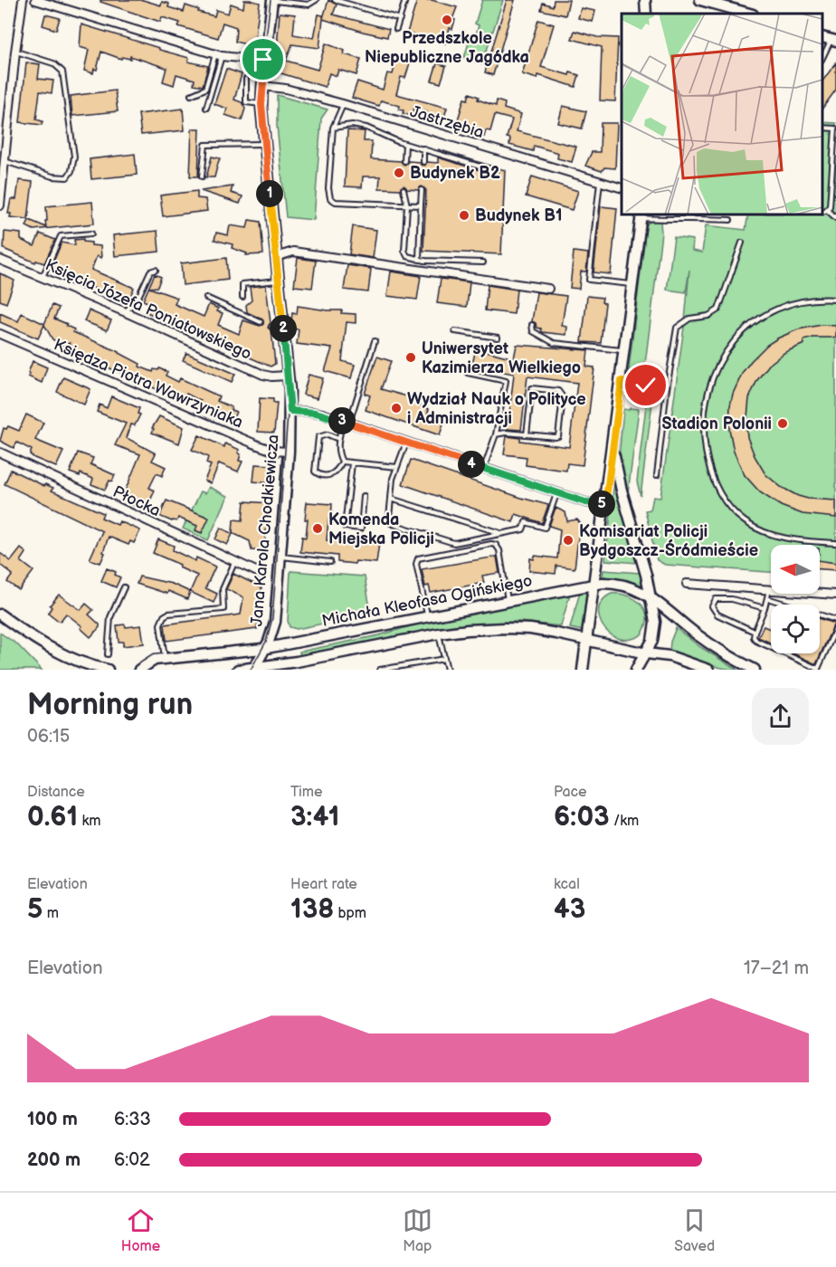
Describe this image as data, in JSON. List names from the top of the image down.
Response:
{
  "streets": {
    "street": [
      "Jastrzębia",
      "Księcia Józefa Poniatowskiego",
      "Księdza Piotra Wawrzyniaka",
      "Płocka",
      "Jana Karola Chodkiewicza",
      "Michała Kleofasa Ogińskiego"
    ]
  },
  "crossings": [
    ["Jastrzębia", "Jana Karola Chodkiewicza"],
    ["Księcia Józefa Poniatowskiego", "Jana Karola Chodkiewicza"],
    ["Księdza Piotra Wawrzyniaka", "Jana Karola Chodkiewicza"],
    ["Jana Karola Chodkiewicza", "Michała Kleofasa Ogińskiego"]
  ],
  "places": [
    "Przedszkole Niepubliczne Jagódka",
    "Budynek B2",
    "Budynek B1",
    "Uniwersytet Kazimierza Wielkiego",
    "Wydział Nauk o Polityce i Administracji",
    "Stadion Polonii",
    "Komenda Miejska Policji",
    "Komisariat Policji Bydgoszcz-Śródmieście"
  ],
  "north": "left",
  "page": {
    "pins": [
      "1",
      "2",
      "3",
      "4",
      "5"
    ],
    "heading": ["Morning run", "06:15"],
    "stats": [
      ["Distance", "0.61 km"],
      ["Time", "3:41"],
      ["Pace", "6:03 /km"],
      ["Elevation", "5 m"],
      ["Heart rate", "138 bpm"],
      ["kcal", "43"]
    ],
    "chart": ["Elevation", "17–21 m"],
    "list": [
      {
        "name": "100 m",
        "note": "6:33"
      },
      {
        "name": "200 m",
        "note": "6:02"
      }
    ],
    "tabs": ["Home", "Map", "Saved"]
  }
}
